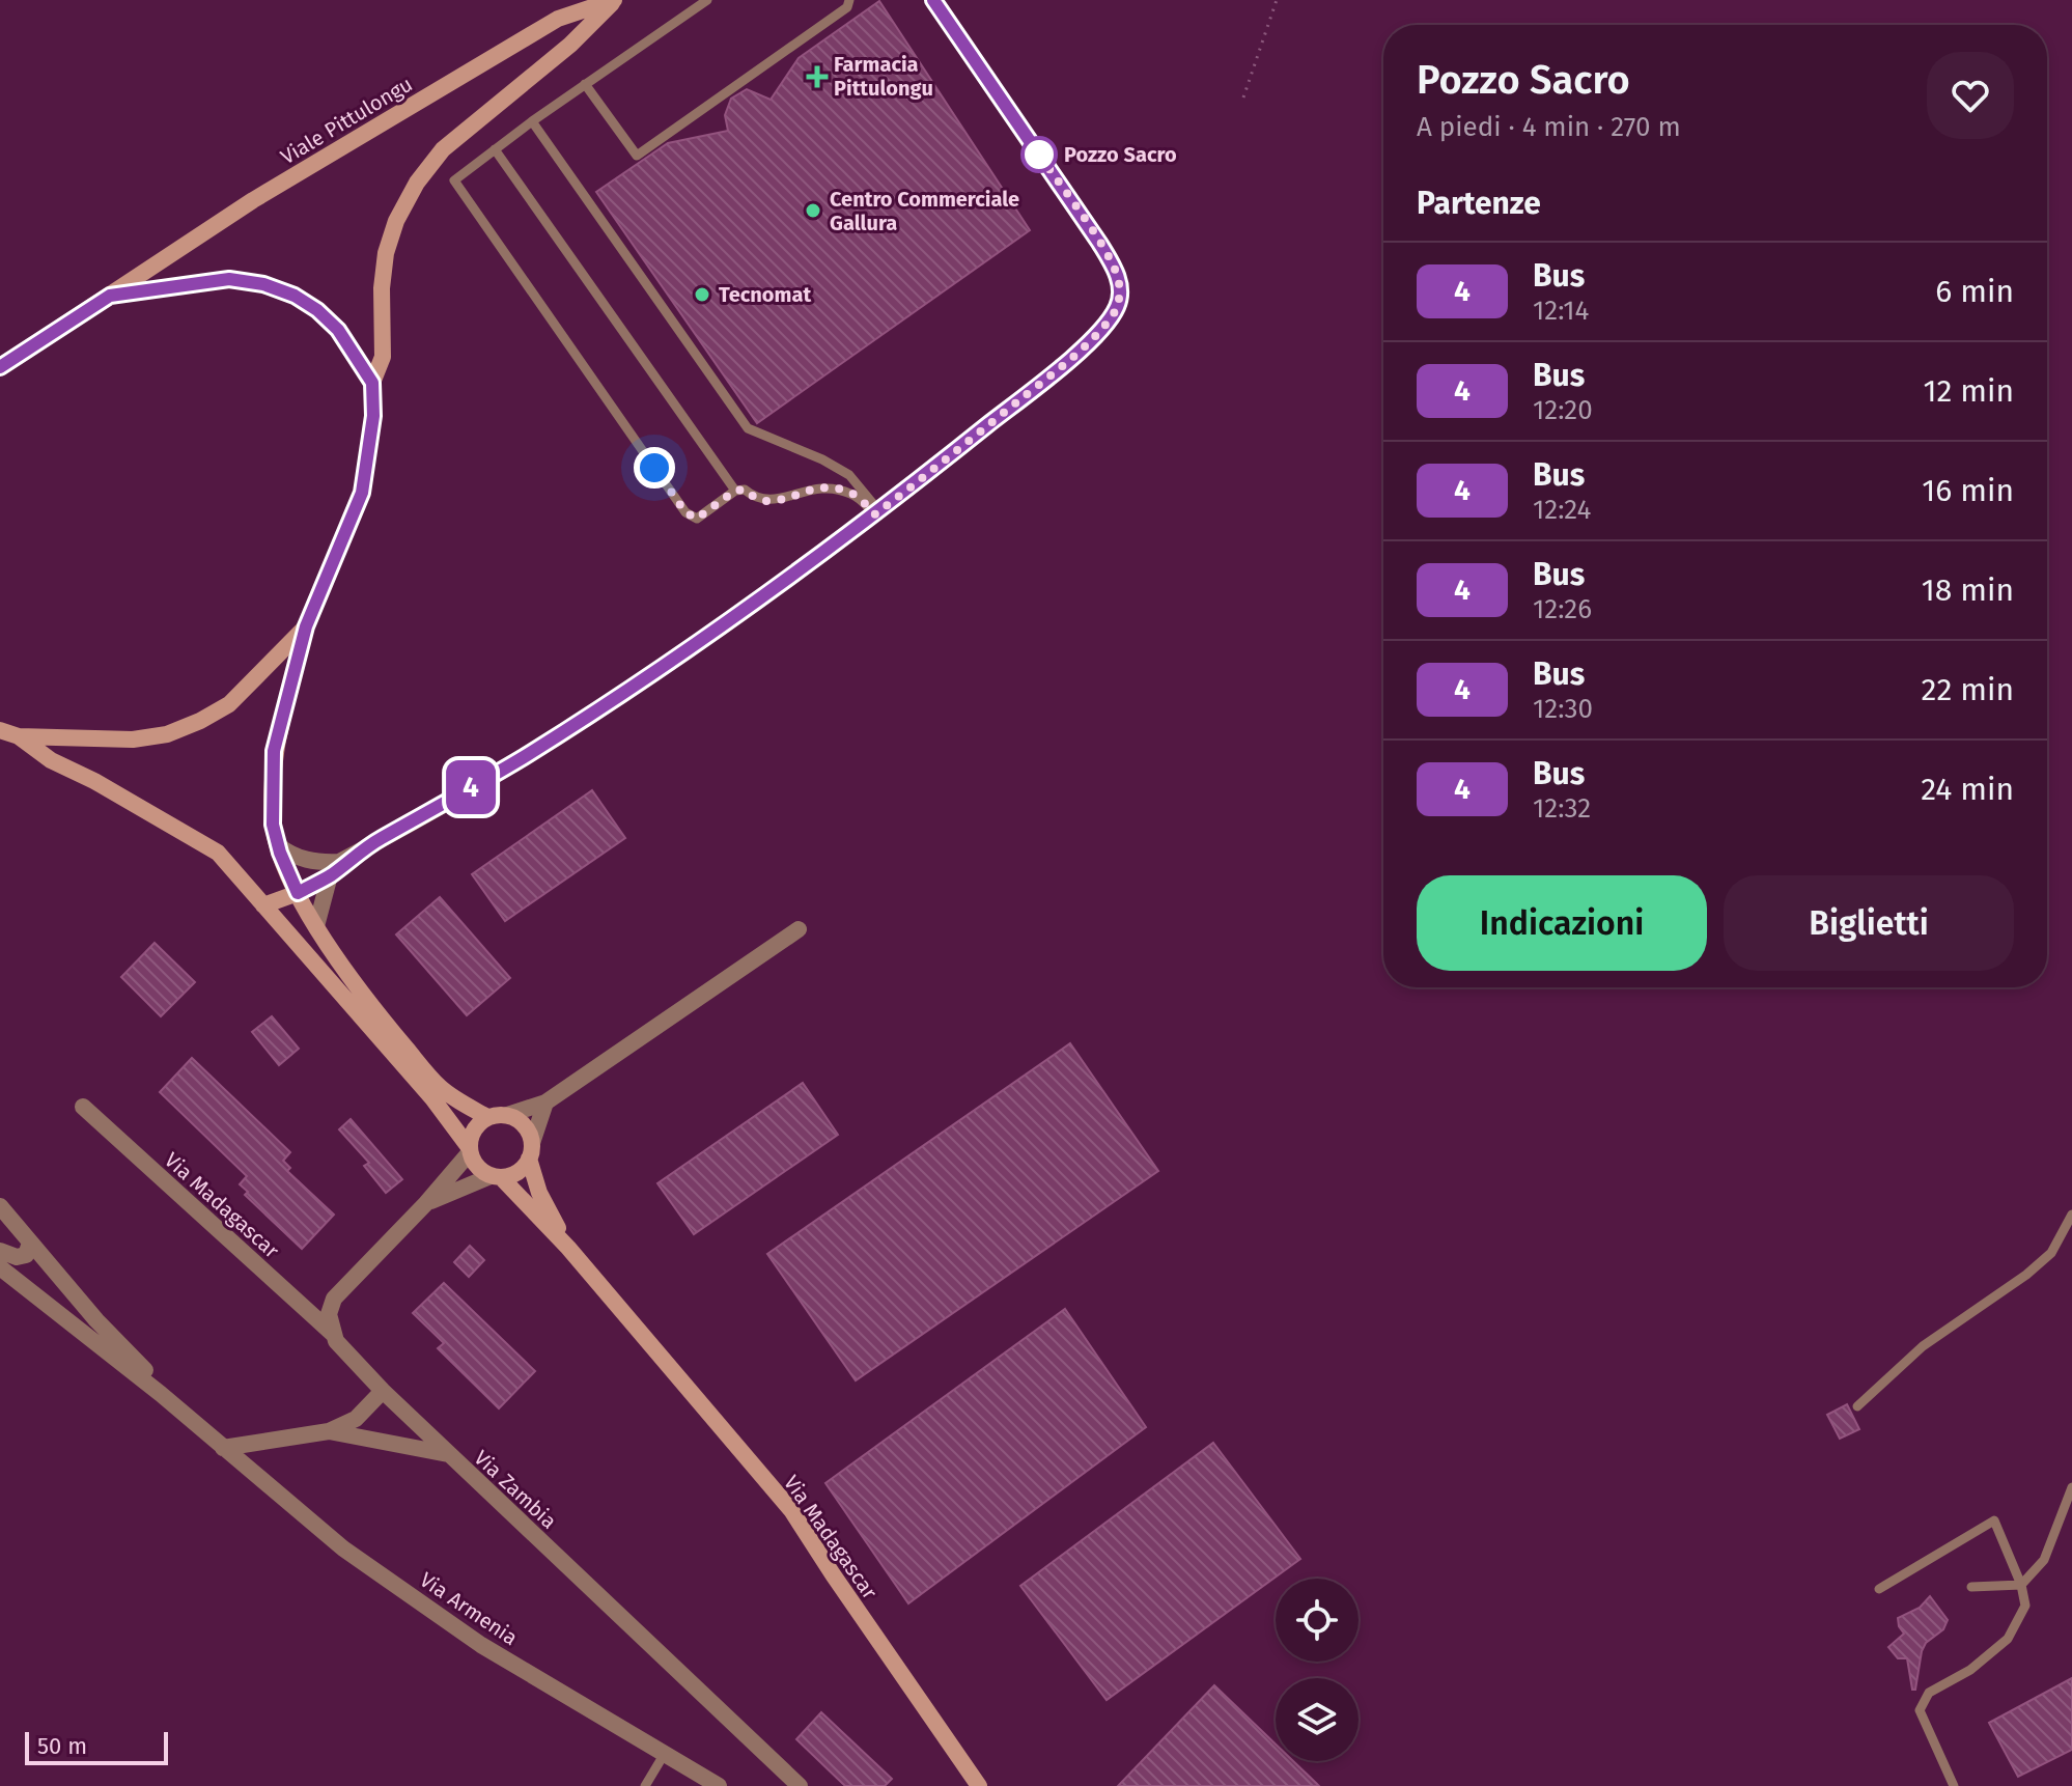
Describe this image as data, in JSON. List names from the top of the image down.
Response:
{
  "streets": {
    "street": [
      "Viale Pittulongu",
      "Via Madagascar",
      "Via Zambia",
      "Via Armenia"
    ]
  },
  "crossings": [
    ["Via Madagascar", "Via Zambia"]
  ],
  "places": {
    "health": ["Farmacia Pittulongu"],
    "other": ["Pozzo Sacro", "Centro Commerciale Gallura", "Tecnomat"]
  },
  "lines": ["bus line 4"],
  "scale_bar": "50 m",
  "page": {
    "on_map": "4",
    "heading": [
      ["Pozzo Sacro", "A piedi · 4 min · 270 m"],
      "Partenze"
    ],
    "list": [
      {
        "mark": "4",
        "name": "Bus",
        "note": "12:14",
        "value": "6 min"
      },
      {
        "mark": "4",
        "name": "Bus",
        "note": "12:20",
        "value": "12 min"
      },
      {
        "mark": "4",
        "name": "Bus",
        "note": "12:24",
        "value": "16 min"
      },
      {
        "mark": "4",
        "name": "Bus",
        "note": "12:26",
        "value": "18 min"
      },
      {
        "mark": "4",
        "name": "Bus",
        "note": "12:30",
        "value": "22 min"
      },
      {
        "mark": "4",
        "name": "Bus",
        "note": "12:32",
        "value": "24 min"
      }
    ],
    "buttons": ["Indicazioni", "Biglietti"],
    "scale": "50 m"
  }
}
